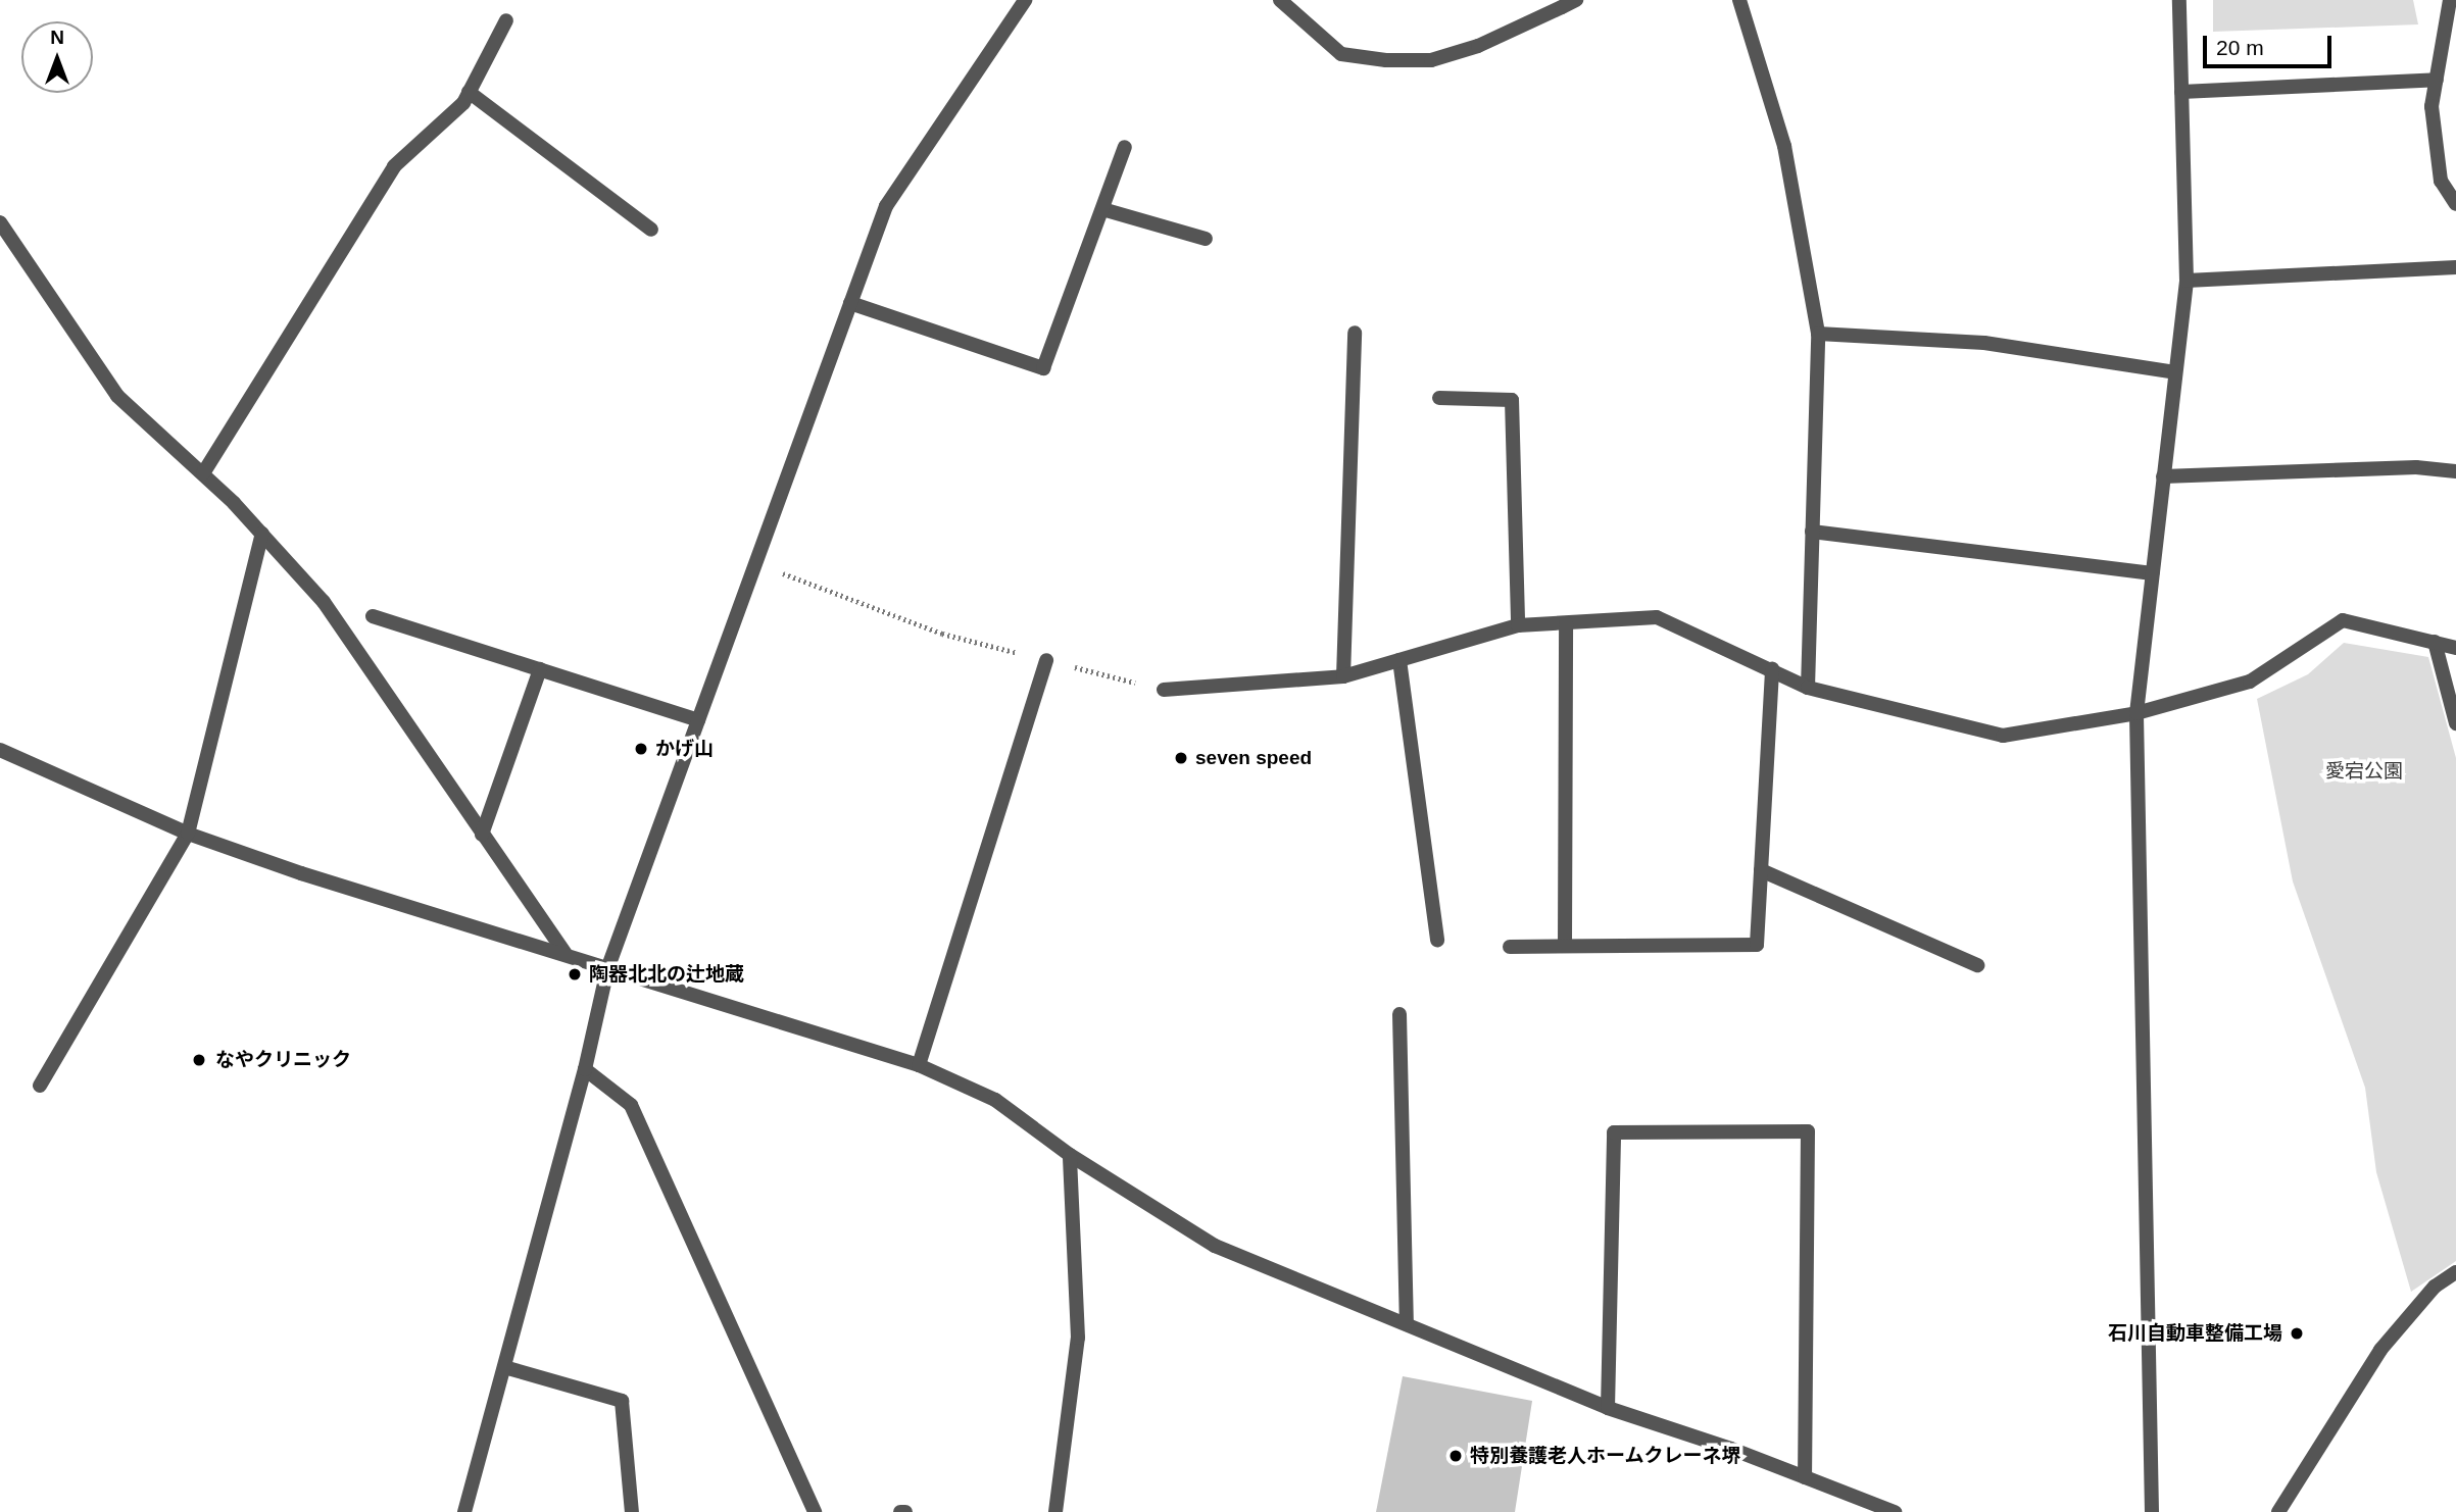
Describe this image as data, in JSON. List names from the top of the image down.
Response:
{
  "parks": ["愛宕公園"],
  "places": [
    "かげ山",
    "seven speed",
    "陶器北北の辻地蔵",
    "なやクリニック",
    "石川自動車整備工場",
    "特別養護老人ホームクレーネ堺"
  ],
  "scale_bar": "20 m",
  "north": "top"
}
